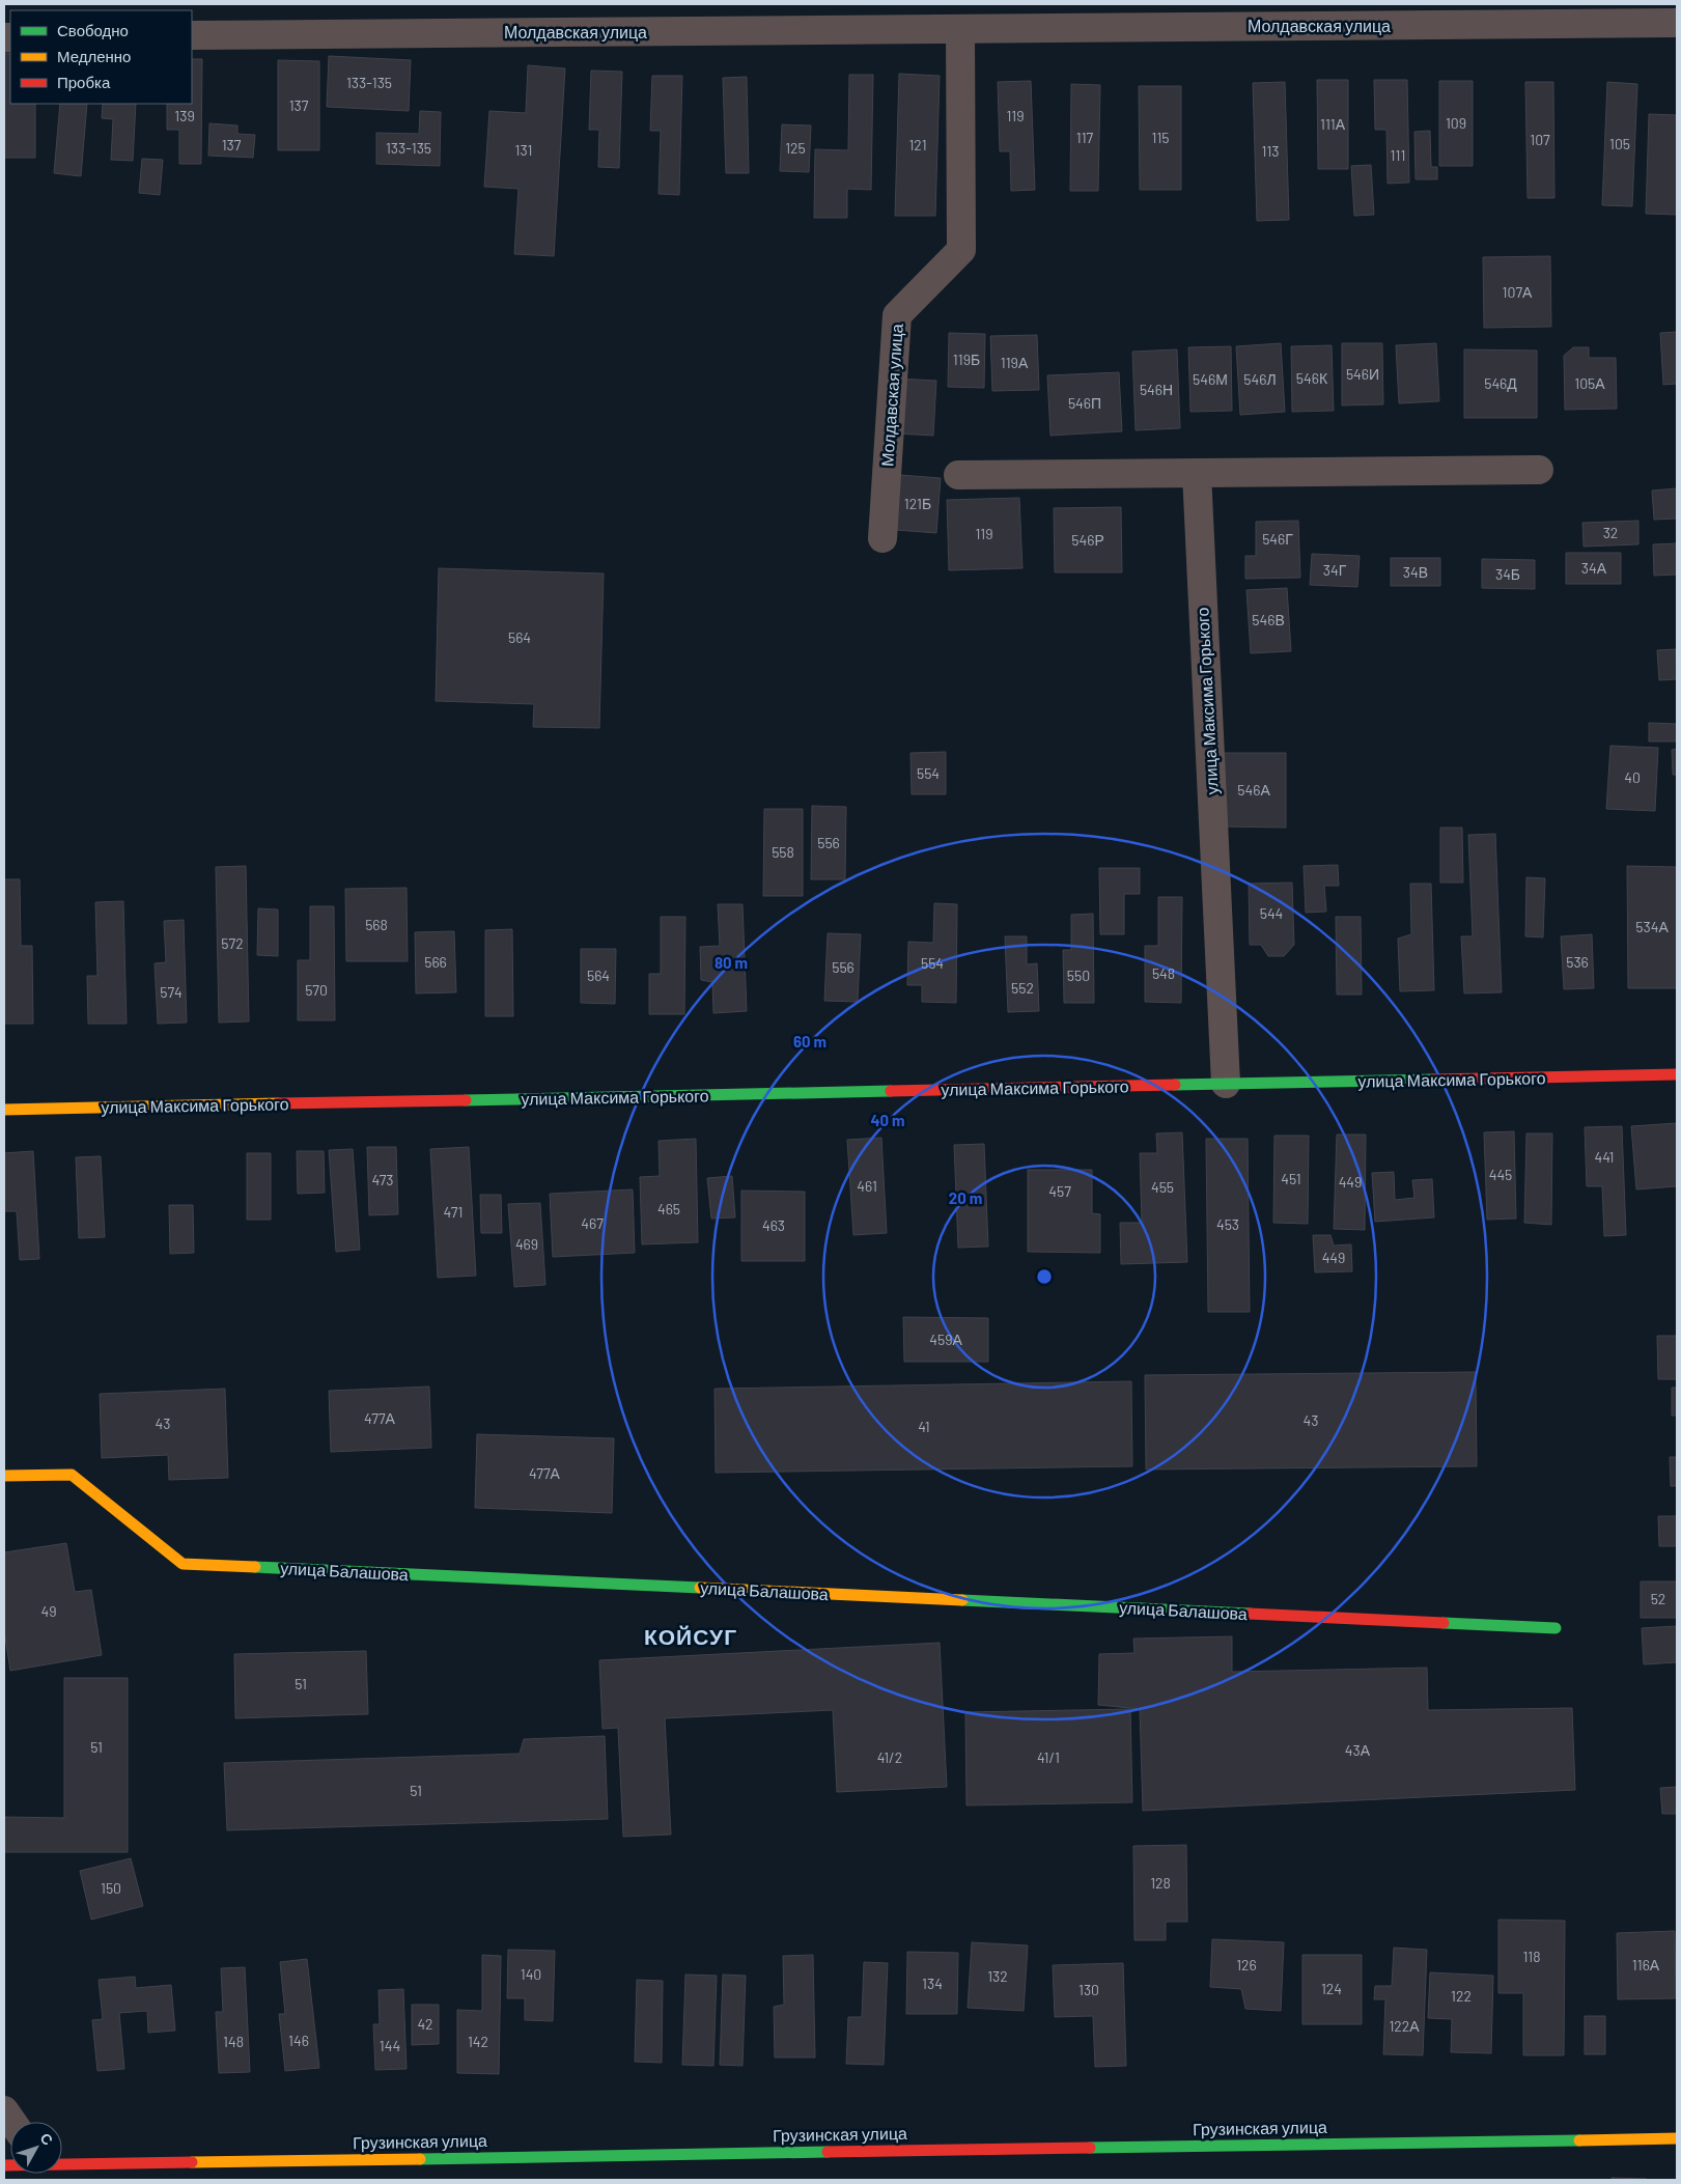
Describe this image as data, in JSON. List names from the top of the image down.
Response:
{
  "streets": {
    "main road": ["улица Максима Горького", "улица Балашова", "Грузинская улица"],
    "street": ["Молдавская улица"]
  },
  "districts": ["КОЙСУГ"],
  "house_numbers": [
    "133-135",
    "137",
    "139",
    "119",
    "109",
    "111А",
    "117",
    "115",
    "107",
    "105",
    "137",
    "121",
    "133-135",
    "125",
    "131",
    "113",
    "111",
    "107А",
    "119Б",
    "119А",
    "546И",
    "546К",
    "546М",
    "546Л",
    "546Д",
    "105А",
    "546Н",
    "546П",
    "121Б",
    "32",
    "119",
    "546Г",
    "546Р",
    "34А",
    "34Г",
    "34В",
    "34Б",
    "546В",
    "564",
    "554",
    "40",
    "546А",
    "556",
    "558",
    "544",
    "568",
    "534А",
    "572",
    "566",
    "536",
    "554",
    "556",
    "548",
    "564",
    "550",
    "552",
    "570",
    "574",
    "441",
    "445",
    "451",
    "473",
    "449",
    "461",
    "455",
    "457",
    "465",
    "471",
    "467",
    "453",
    "463",
    "469",
    "449",
    "459А",
    "477А",
    "43",
    "43",
    "41",
    "477А",
    "52",
    "49",
    "51",
    "51",
    "43А",
    "41/2",
    "41/1",
    "51",
    "128",
    "150",
    "118",
    "126",
    "116А",
    "140",
    "132",
    "134",
    "124",
    "130",
    "122",
    "42",
    "122А",
    "146",
    "148",
    "142",
    "144"
  ],
  "legend": ["Свободно", "Медленно", "Пробка"],
  "north": "top right",
  "rings": [
    "80 m",
    "60 m",
    "40 m",
    "20 m"
  ]
}
